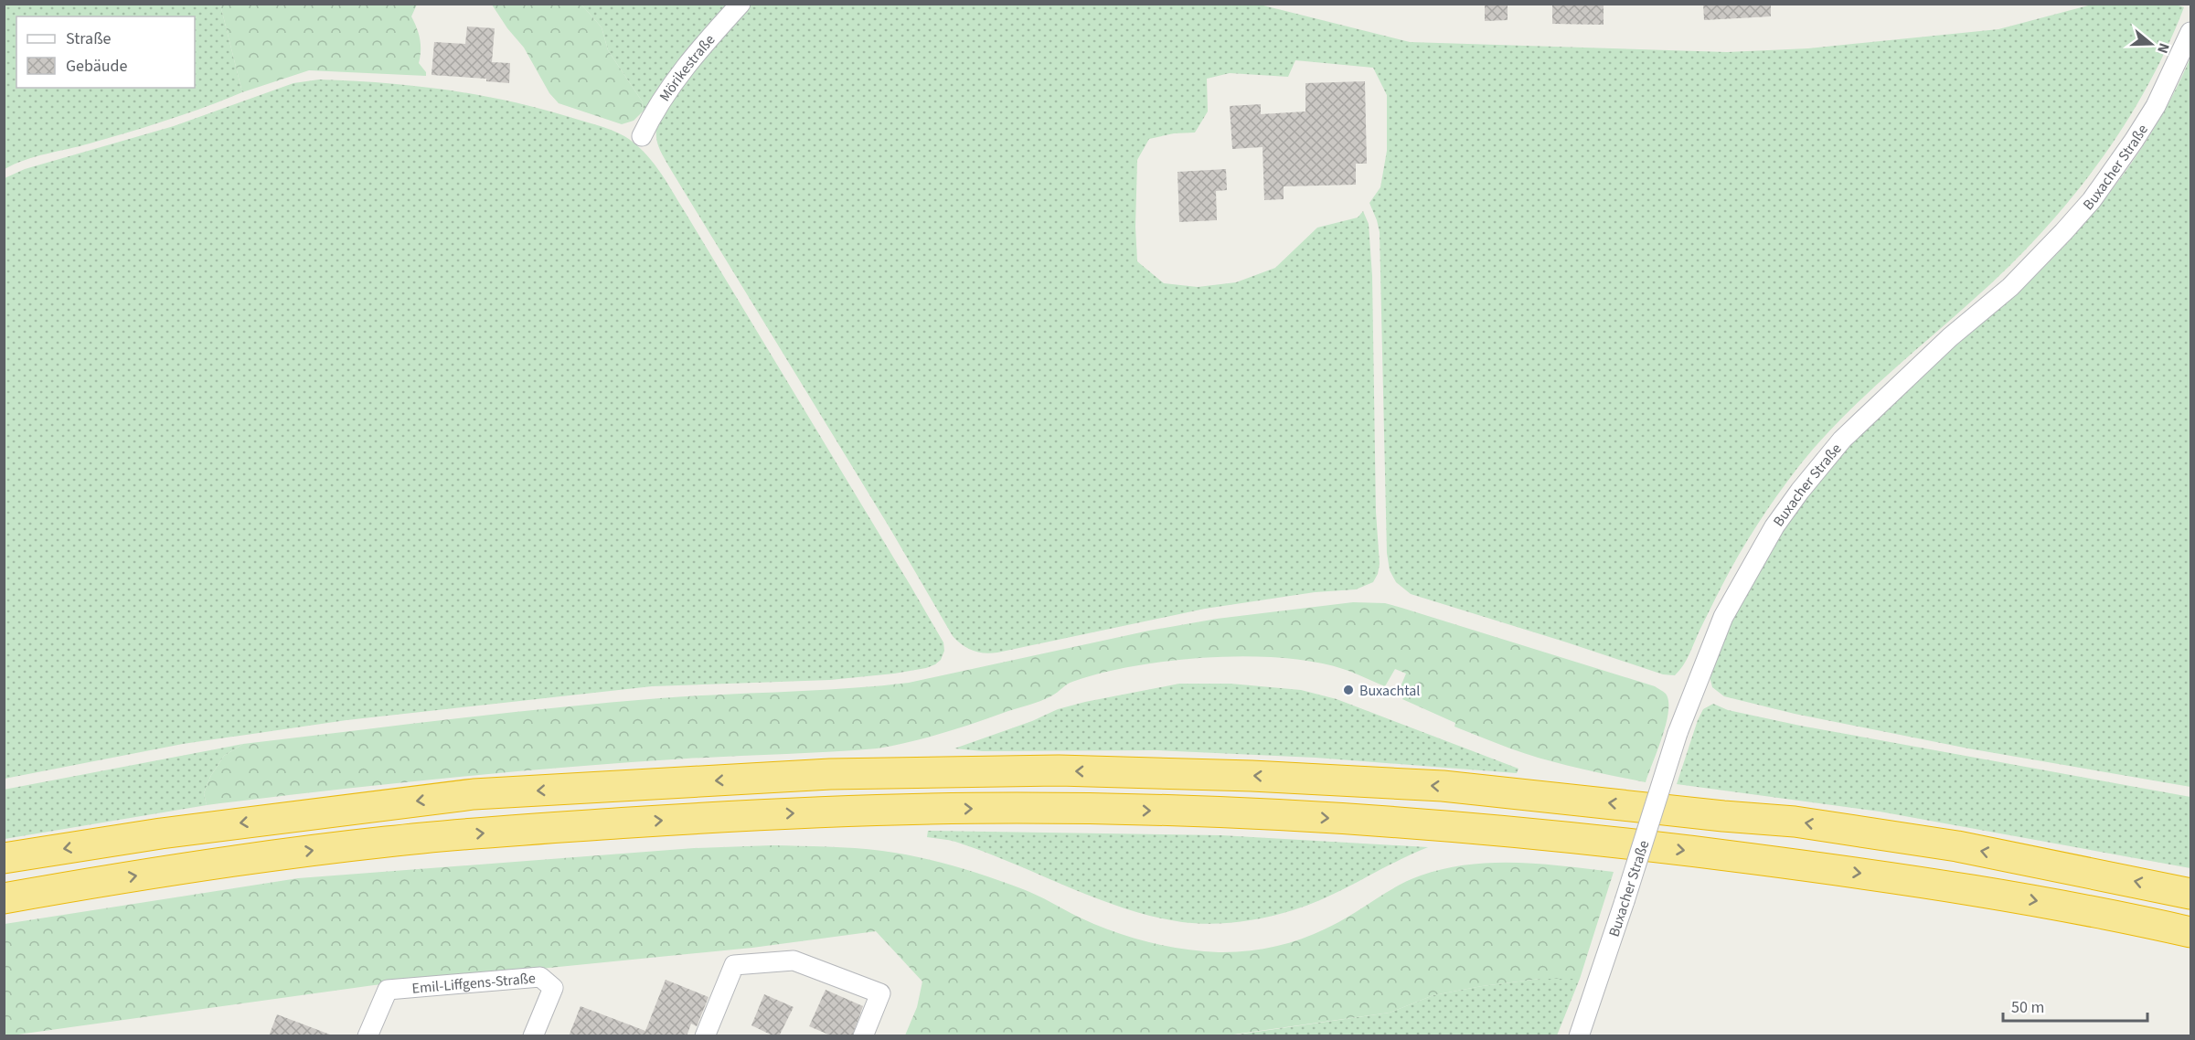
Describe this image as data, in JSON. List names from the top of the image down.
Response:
{
  "streets": {
    "street": ["Mörikestraße", "Buxacher Straße", "Emil-Liffgens-Straße"]
  },
  "places": ["Buxachtal"],
  "legend": ["Straße", "Gebäude"],
  "scale_bar": "50 m",
  "north": "right"
}
